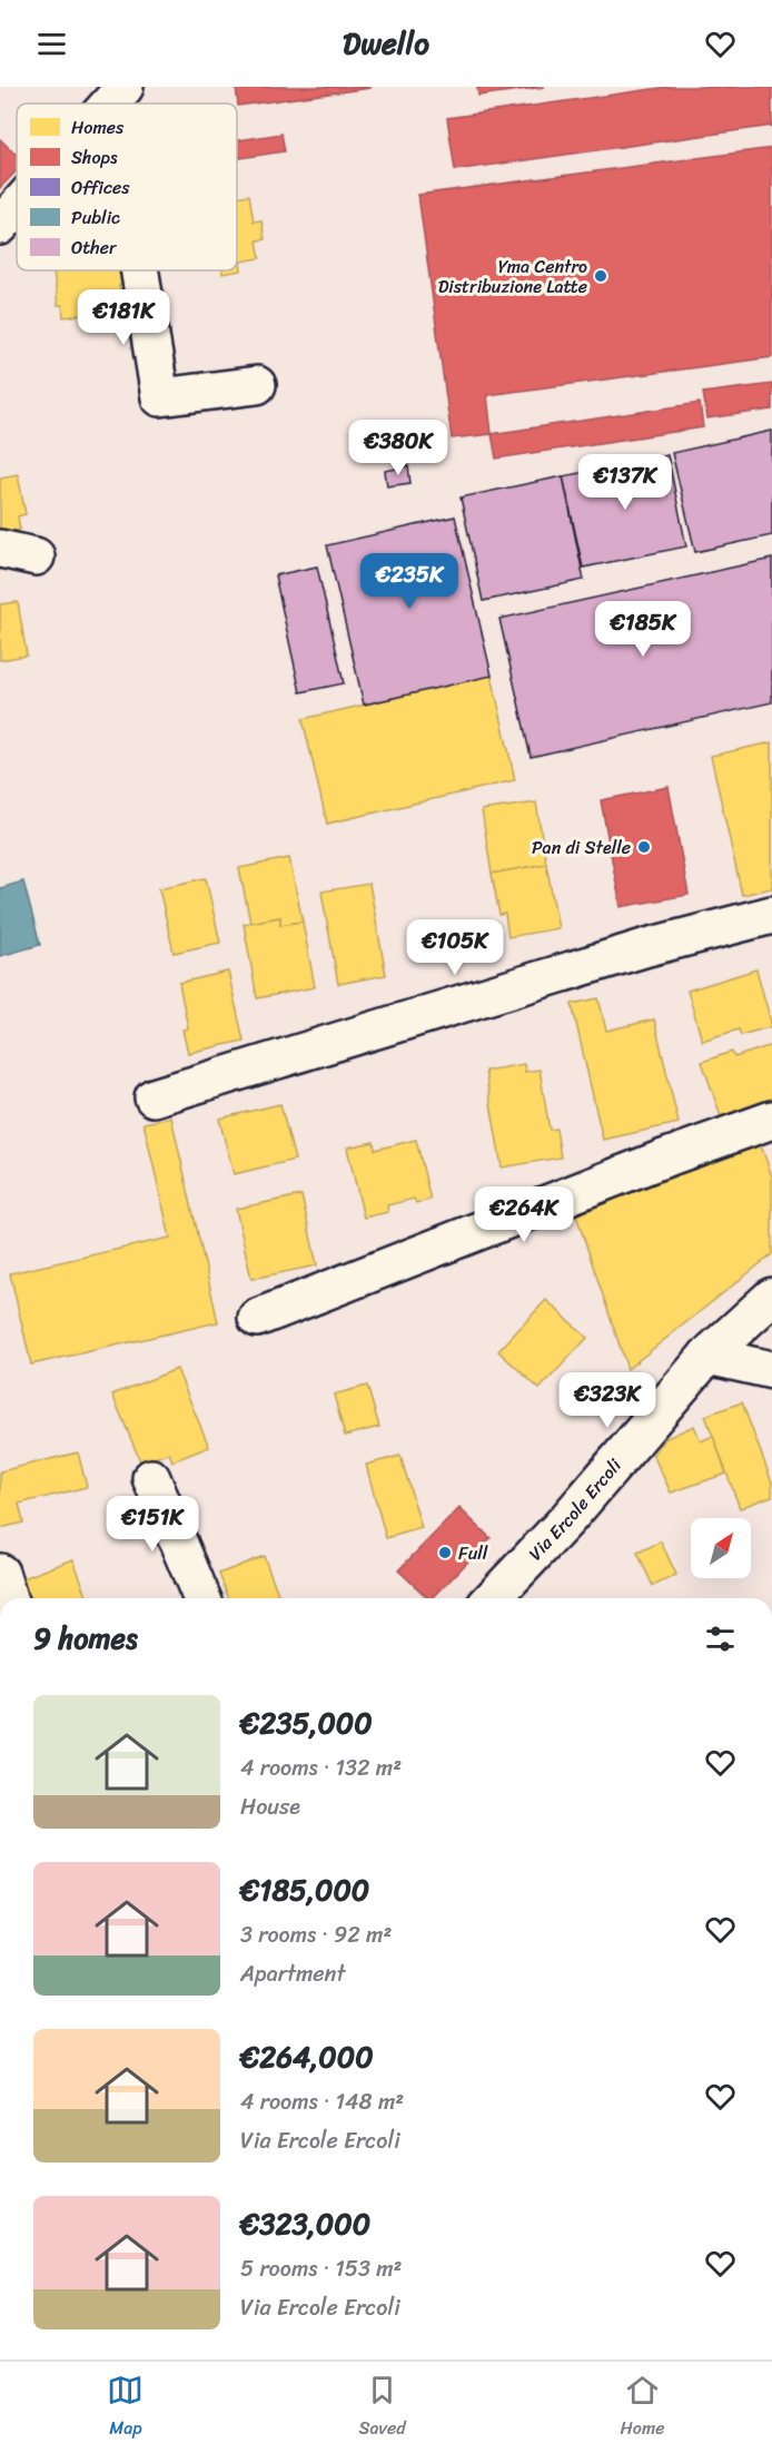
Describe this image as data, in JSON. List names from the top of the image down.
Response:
{
  "streets": {
    "street": ["Via Ercole Ercoli"]
  },
  "places": ["Yma Centro Distribuzione Latte", "Pan di Stelle", "Full"],
  "legend": [
    "Homes",
    "Shops",
    "Offices",
    "Public",
    "Other"
  ],
  "north": "top right",
  "page": {
    "header": "Dwello",
    "price": [
      "€181K",
      "€380K",
      "€137K",
      "€235K",
      "€185K",
      "€105K",
      "€264K",
      "€323K",
      "€151K"
    ],
    "heading": "9 homes",
    "list": [
      {
        "name": "€235,000",
        "note": "4 rooms · 132 m² · House"
      },
      {
        "name": "€185,000",
        "note": "3 rooms · 92 m² · Apartment"
      },
      {
        "name": "€264,000",
        "note": "4 rooms · 148 m² · Via Ercole Ercoli"
      },
      {
        "name": "€323,000",
        "note": "5 rooms · 153 m² · Via Ercole Ercoli"
      }
    ],
    "tabs": ["Map", "Saved", "Home"]
  }
}
